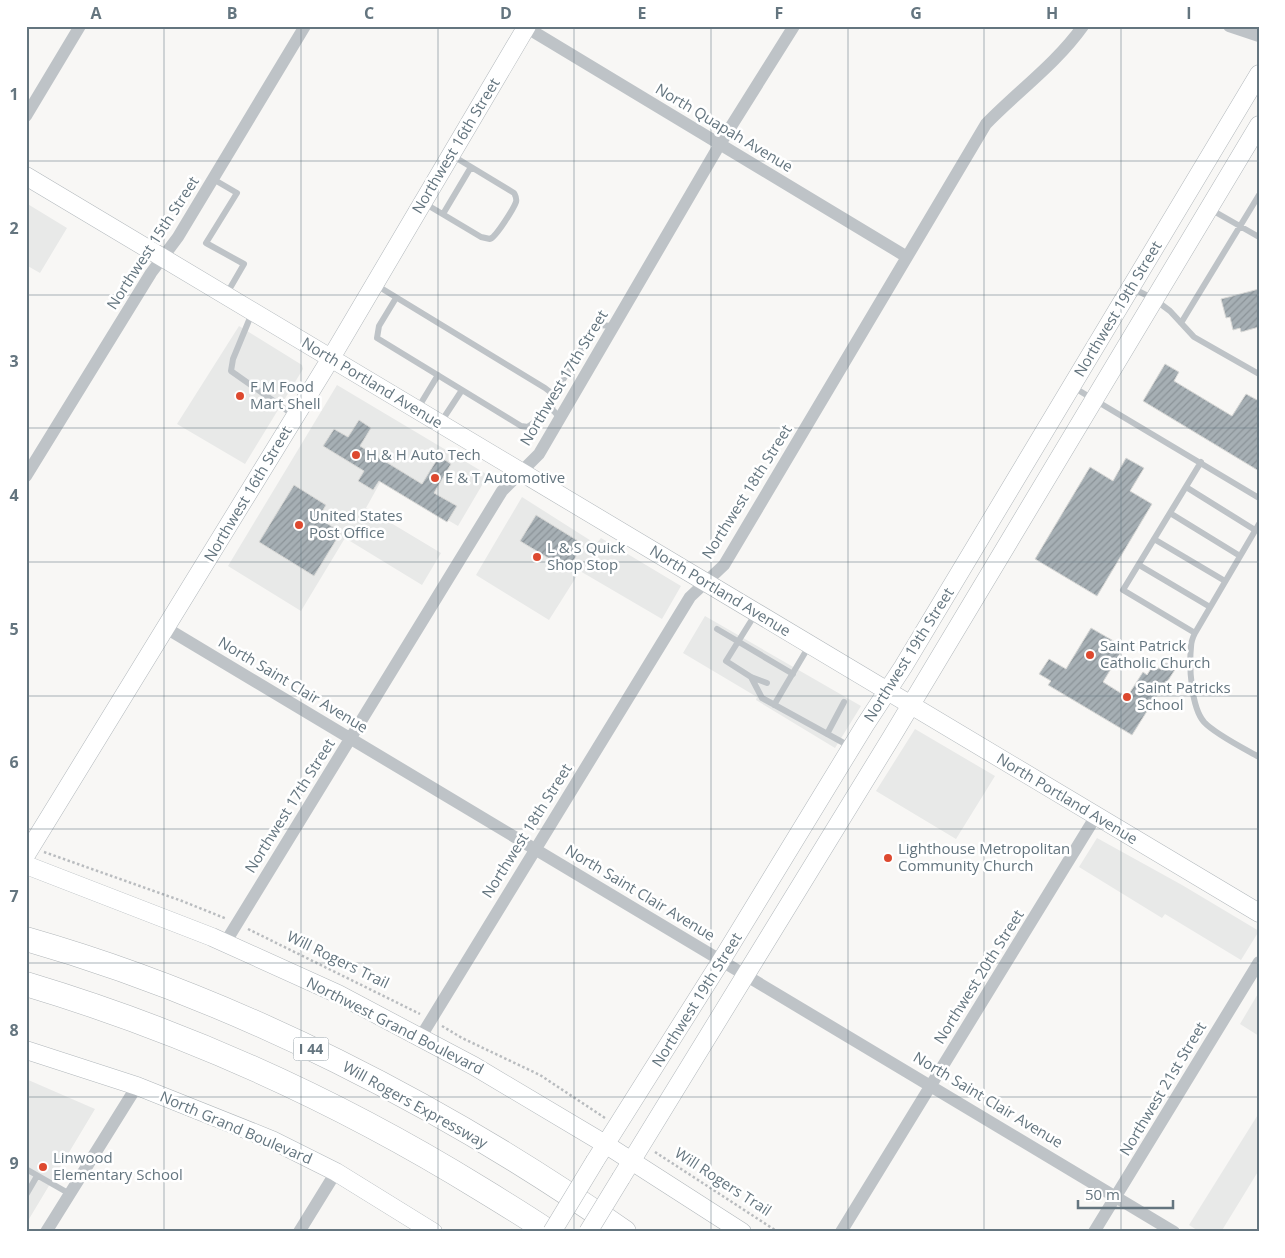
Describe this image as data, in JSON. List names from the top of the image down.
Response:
{
  "streets": {
    "highway": ["I 44", "Will Rogers Expressway"],
    "street": [
      "North Quapah Avenue",
      "Northwest 16th Street",
      "Northwest 15th Street",
      "Northwest 19th Street",
      "Northwest 17th Street",
      "North Portland Avenue",
      "Northwest 18th Street",
      "North Saint Clair Avenue",
      "Northwest 20th Street",
      "Northwest Grand Boulevard",
      "Northwest 21st Street",
      "North Grand Boulevard"
    ],
    "path": ["Will Rogers Trail"]
  },
  "crossings": [
    ["North Quapah Avenue", "Northwest 16th Street"],
    ["North Quapah Avenue", "Northwest 17th Street"],
    ["North Quapah Avenue", "Northwest 18th Street"],
    ["Northwest 16th Street", "North Portland Avenue"],
    ["Northwest 16th Street", "North Saint Clair Avenue"],
    ["Northwest 15th Street", "North Portland Avenue"],
    ["Northwest 19th Street", "North Portland Avenue"],
    ["Northwest 19th Street", "North Saint Clair Avenue"],
    ["Northwest 19th Street", "Northwest Grand Boulevard"],
    ["Northwest 17th Street", "North Portland Avenue"],
    ["Northwest 17th Street", "North Saint Clair Avenue"],
    ["Northwest 17th Street", "Northwest Grand Boulevard"],
    ["North Portland Avenue", "Northwest 18th Street"],
    ["North Portland Avenue", "Northwest 20th Street"],
    ["Northwest 18th Street", "North Saint Clair Avenue"],
    ["Northwest 18th Street", "Northwest Grand Boulevard"],
    ["North Saint Clair Avenue", "Northwest 20th Street"],
    ["North Saint Clair Avenue", "Northwest 21st Street"]
  ],
  "places": [
    "F M Food Mart Shell",
    "H & H Auto Tech",
    "E & T Automotive",
    "United States Post Office",
    "L & S Quick Shop Stop",
    "Saint Patrick Catholic Church",
    "Saint Patricks School",
    "Lighthouse Metropolitan Community Church",
    "Linwood Elementary School"
  ],
  "scale_bar": "50 m",
  "grid": {
    "columns": [
      "A",
      "B",
      "C",
      "D",
      "E",
      "F",
      "G",
      "H",
      "I"
    ],
    "rows": [
      "1",
      "2",
      "3",
      "4",
      "5",
      "6",
      "7",
      "8",
      "9"
    ]
  }
}
